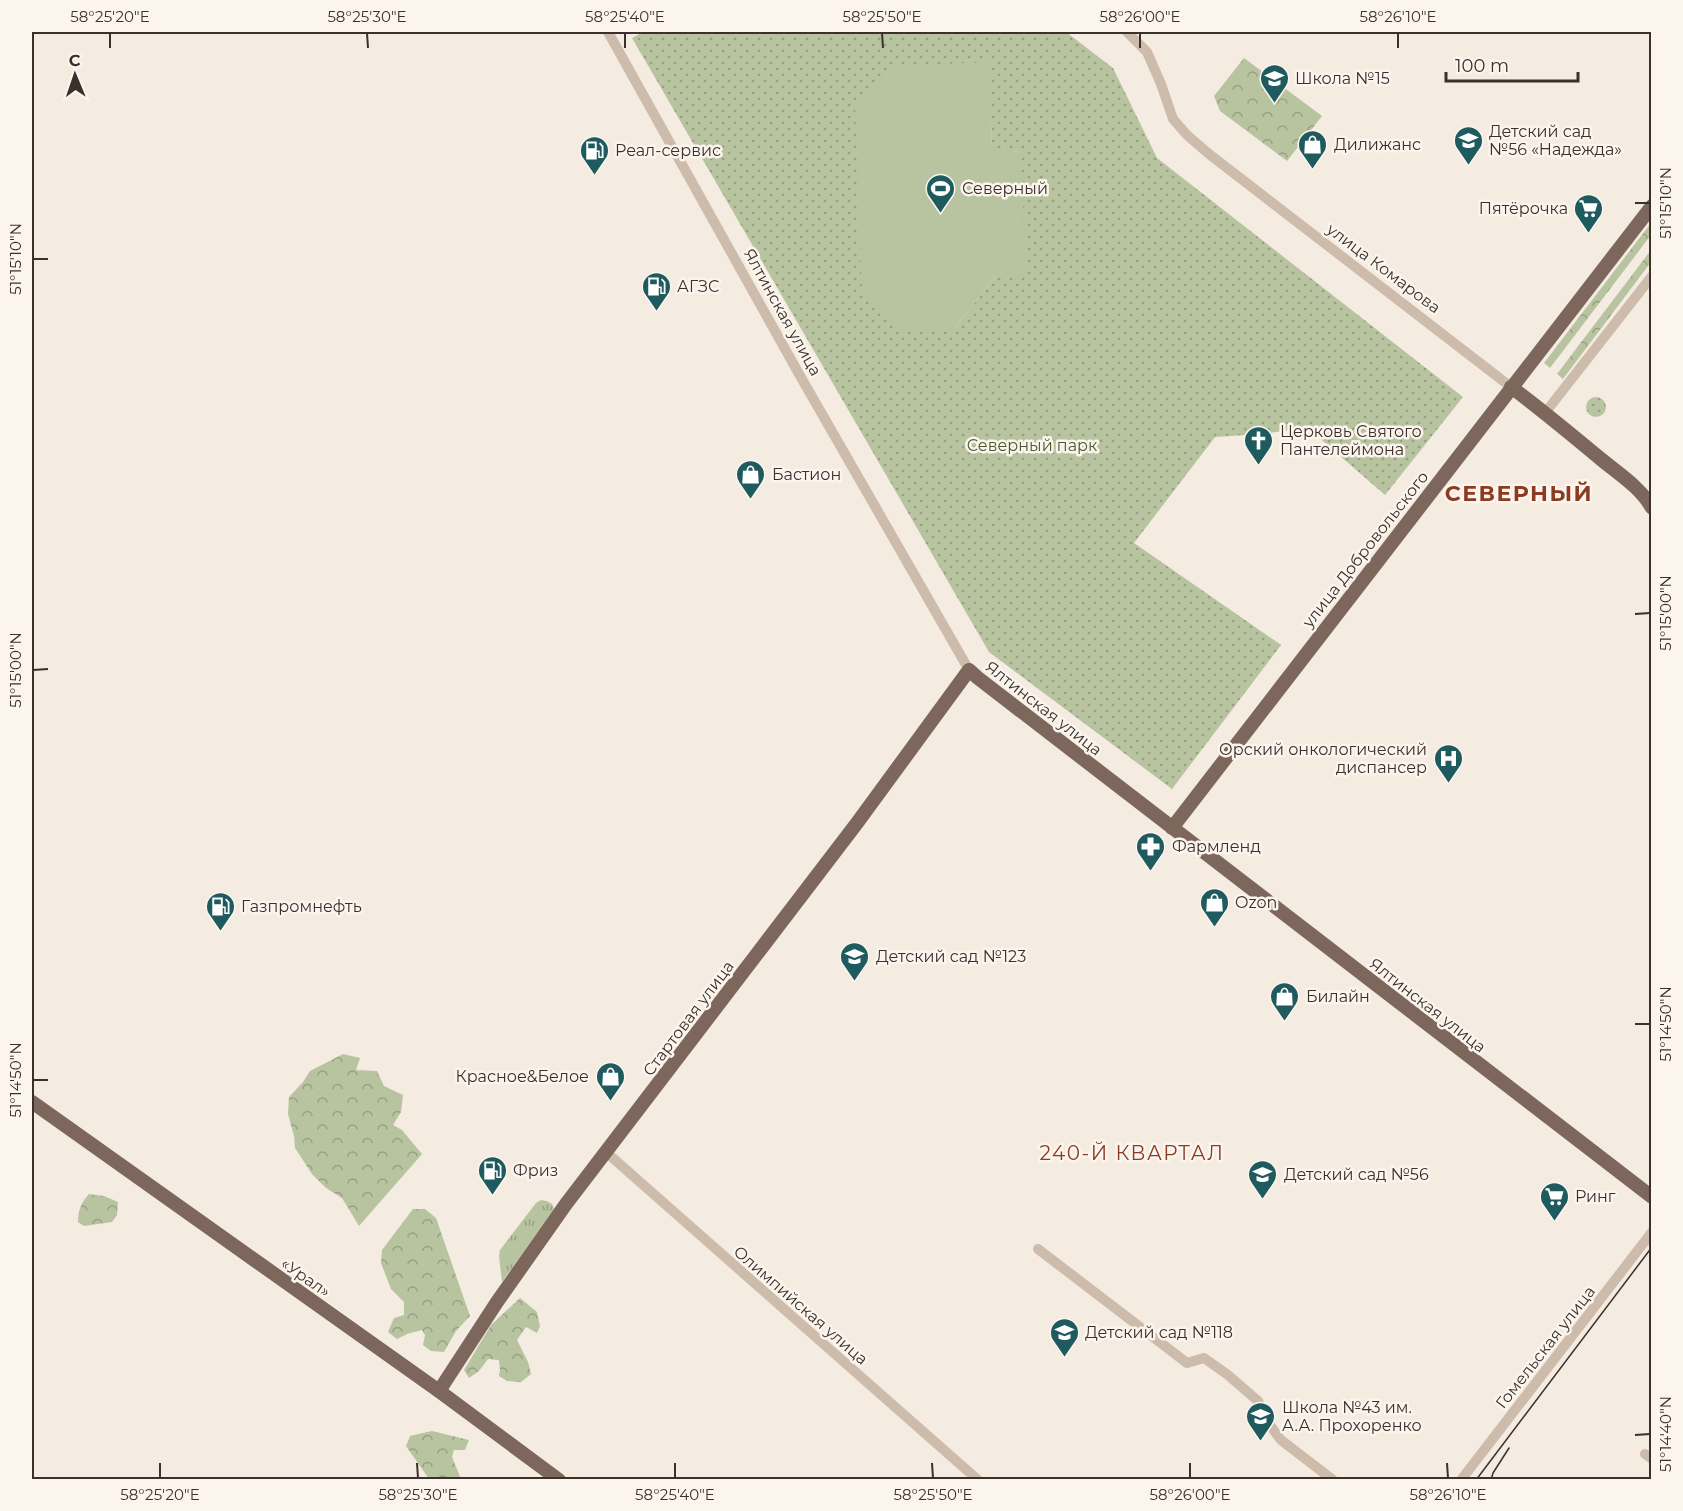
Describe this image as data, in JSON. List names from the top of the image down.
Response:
{
  "streets": {
    "main road": [
      "улица Комарова",
      "Ялтинская улица",
      "улица Добровольского",
      "Стартовая улица",
      "«Урал»"
    ],
    "street": ["Олимпийская улица", "Гомельская улица"]
  },
  "crossings": [
    ["улица Комарова", "улица Добровольского"],
    ["Ялтинская улица", "улица Добровольского"],
    ["Ялтинская улица", "Стартовая улица"],
    ["Стартовая улица", "«Урал»"],
    ["Стартовая улица", "Олимпийская улица"]
  ],
  "districts": ["СЕВЕРНЫЙ", "240-Й КВАРТАЛ"],
  "parks": ["Северный парк"],
  "places": {
    "school or university": [
      "Школа №15",
      "Детский сад №56 «Надежда»",
      "Детский сад №123",
      "Детский сад №56",
      "Детский сад №118",
      "Школа №43 им. А.А. Прохоренко"
    ],
    "shop": [
      "Дилижанс",
      "Бастион",
      "Ozon",
      "Билайн",
      "Красное&Белое"
    ],
    "fuel station": [
      "Реал-сервис",
      "АГЗС",
      "Газпромнефть",
      "Фриз"
    ],
    "sports": ["Северный"],
    "supermarket": ["Пятёрочка", "Ринг"],
    "church": ["Церковь Святого Пантелеймона"],
    "hospital": ["Орский онкологический диспансер"],
    "pharmacy": ["Фармленд"]
  },
  "scale_bar": "100 m",
  "north": "top",
  "coordinates": [
    "58°25'20\"E",
    "58°25'30\"E",
    "58°25'40\"E",
    "58°25'50\"E",
    "58°26'00\"E",
    "58°26'10\"E",
    "51°15'10\"N",
    "51°15'00\"N",
    "51°14'50\"N",
    "51°14'40\"N"
  ]
}
